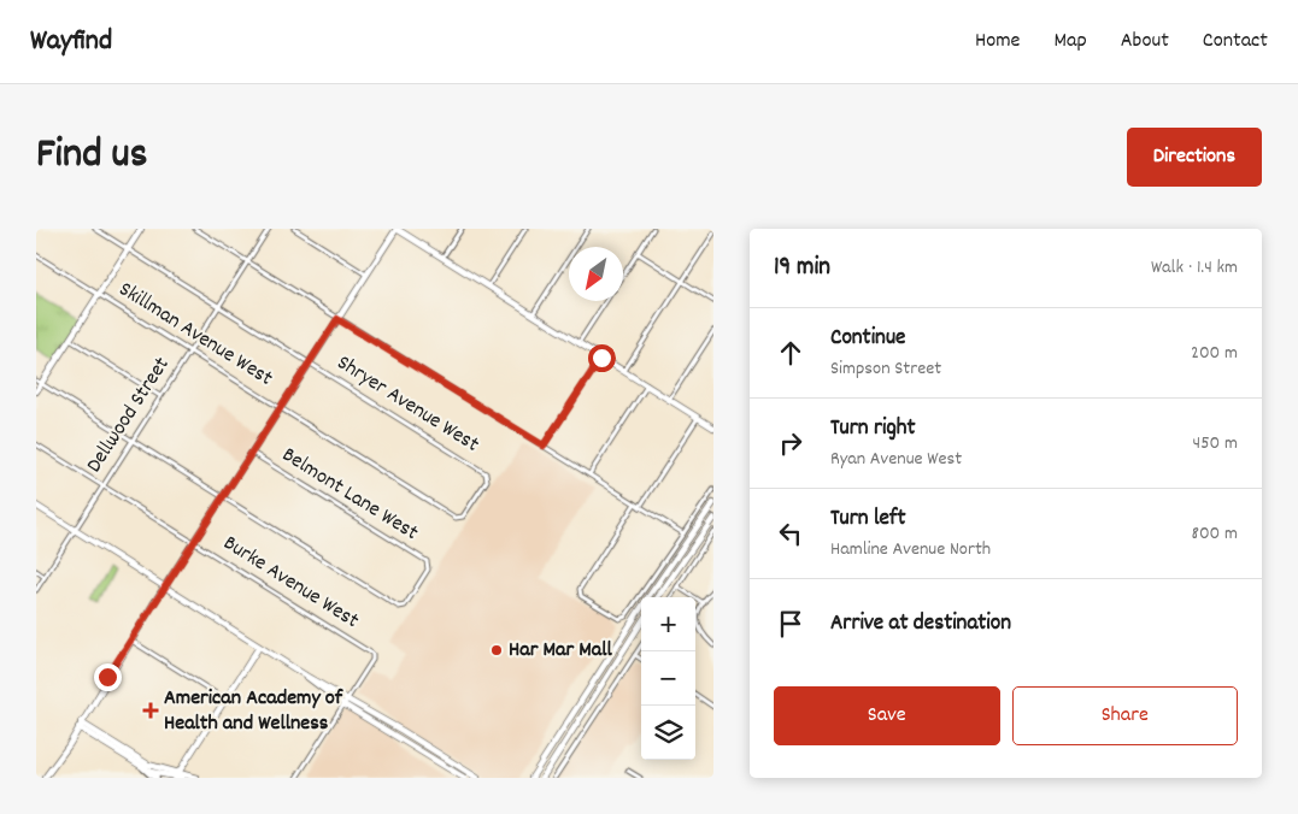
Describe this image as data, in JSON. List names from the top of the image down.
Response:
{
  "streets": {
    "street": [
      "Skillman Avenue West",
      "Shryer Avenue West",
      "Dellwood Street",
      "Belmont Lane West",
      "Burke Avenue West"
    ]
  },
  "crossings": [
    ["Skillman Avenue West", "Shryer Avenue West"],
    ["Skillman Avenue West", "Dellwood Street"],
    ["Shryer Avenue West", "Dellwood Street"],
    ["Dellwood Street", "Burke Avenue West"]
  ],
  "places": {
    "other": ["Har Mar Mall"],
    "health": ["American Academy of Health and Wellness"]
  },
  "north": "bottom left",
  "page": {
    "header": "Wayfind",
    "nav": [
      "Home",
      "Map",
      "About",
      "Contact"
    ],
    "title": "Find us",
    "buttons": [
      "Directions",
      ["Save", "Share"]
    ],
    "heading": ["19 min", "Walk · 1.4 km"],
    "list": [
      ["Continue", "Simpson Street", "200 m"],
      ["Turn right", "Ryan Avenue West", "450 m"],
      ["Turn left", "Hamline Avenue North", "800 m"],
      "Arrive at destination"
    ],
    "map_buttons": ["+", "−"]
  }
}
